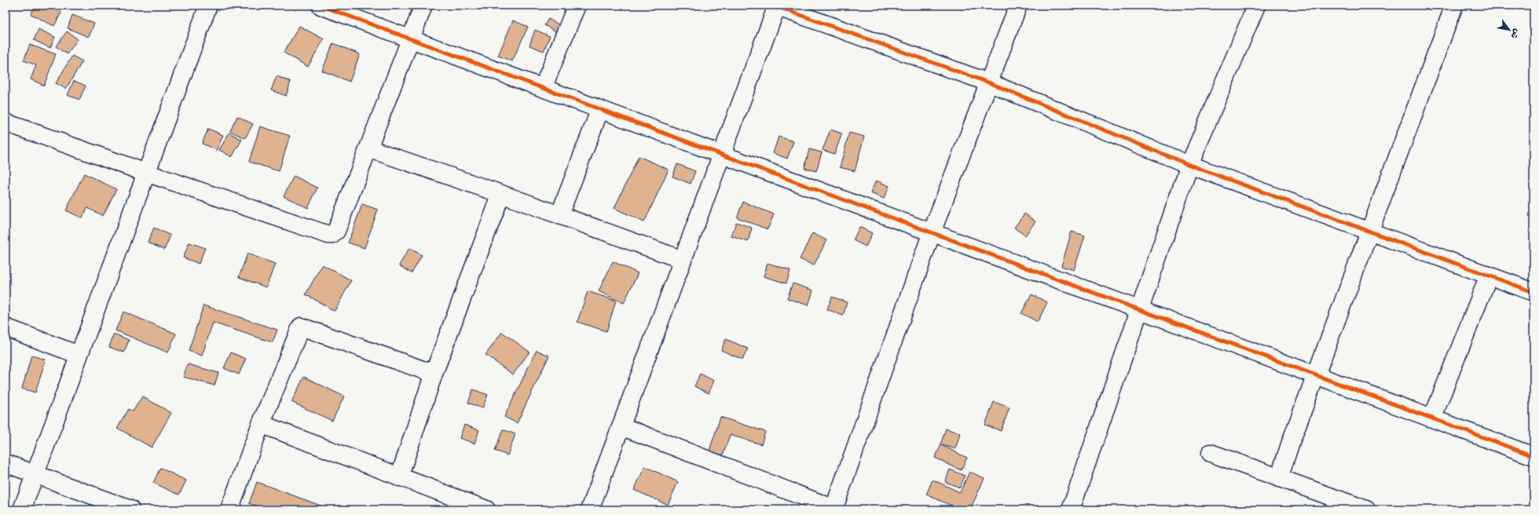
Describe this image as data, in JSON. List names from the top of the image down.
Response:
{
  "north": "bottom right"
}
